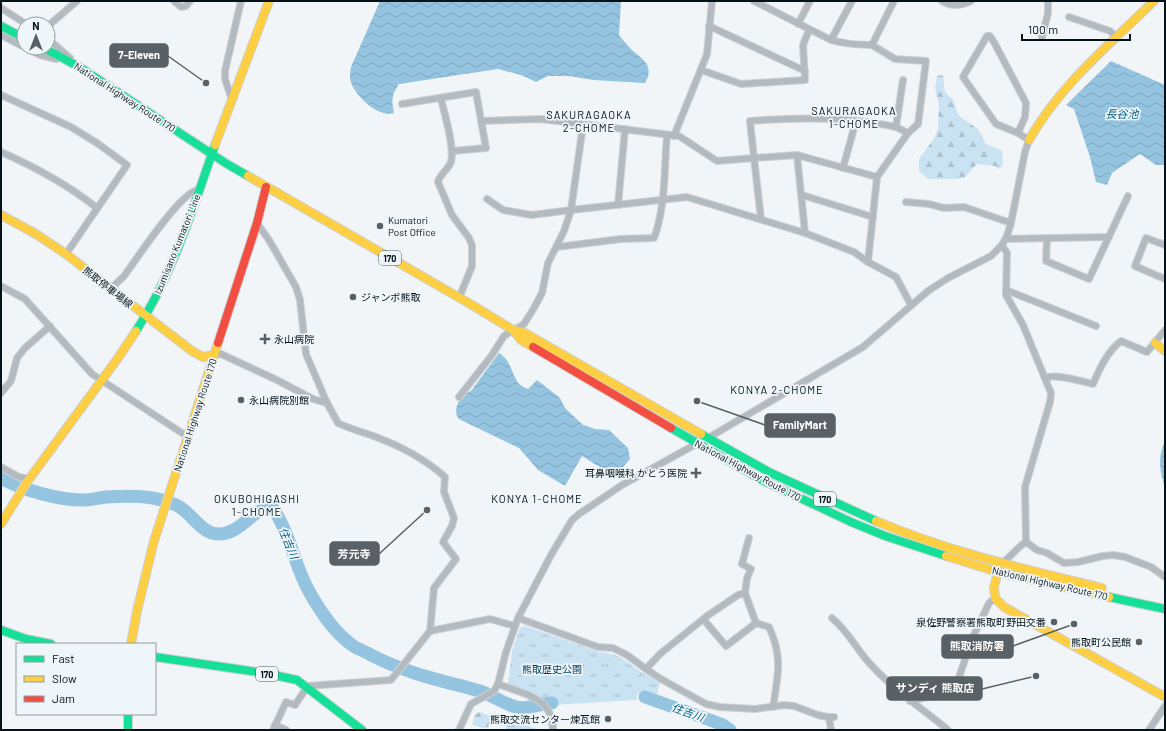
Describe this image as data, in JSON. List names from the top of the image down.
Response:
{
  "streets": {
    "main road": [
      "National Highway Route 170",
      "Izumisano Kumatori Line",
      "170",
      "熊取停車場線"
    ]
  },
  "crossings": [
    ["National Highway Route 170", "Izumisano Kumatori Line"],
    ["National Highway Route 170", "熊取停車場線"],
    ["Izumisano Kumatori Line", "熊取停車場線"]
  ],
  "districts": [
    "SAKURAGAOKA 1-CHOME",
    "SAKURAGAOKA 2-CHOME",
    "KONYA 2-CHOME",
    "OKUBOHIGASHI 1-CHOME",
    "KONYA 1-CHOME"
  ],
  "water": ["長谷池", "住吉川"],
  "parks": ["熊取歴史公園"],
  "places": {
    "other": [
      "7-Eleven",
      "Kumatori Post Office",
      "ジャンボ熊取",
      "永山病院別館",
      "FamilyMart",
      "芳元寺",
      "泉佐野警察署熊取町野田交番",
      "熊取消防署",
      "熊取町公民館",
      "サンディ 熊取店",
      "熊取交流センター煉瓦館"
    ],
    "health": ["永山病院", "耳鼻咽喉科 かとう医院"]
  },
  "legend": ["Fast", "Slow", "Jam"],
  "scale_bar": "100 m",
  "north": "top"
}
